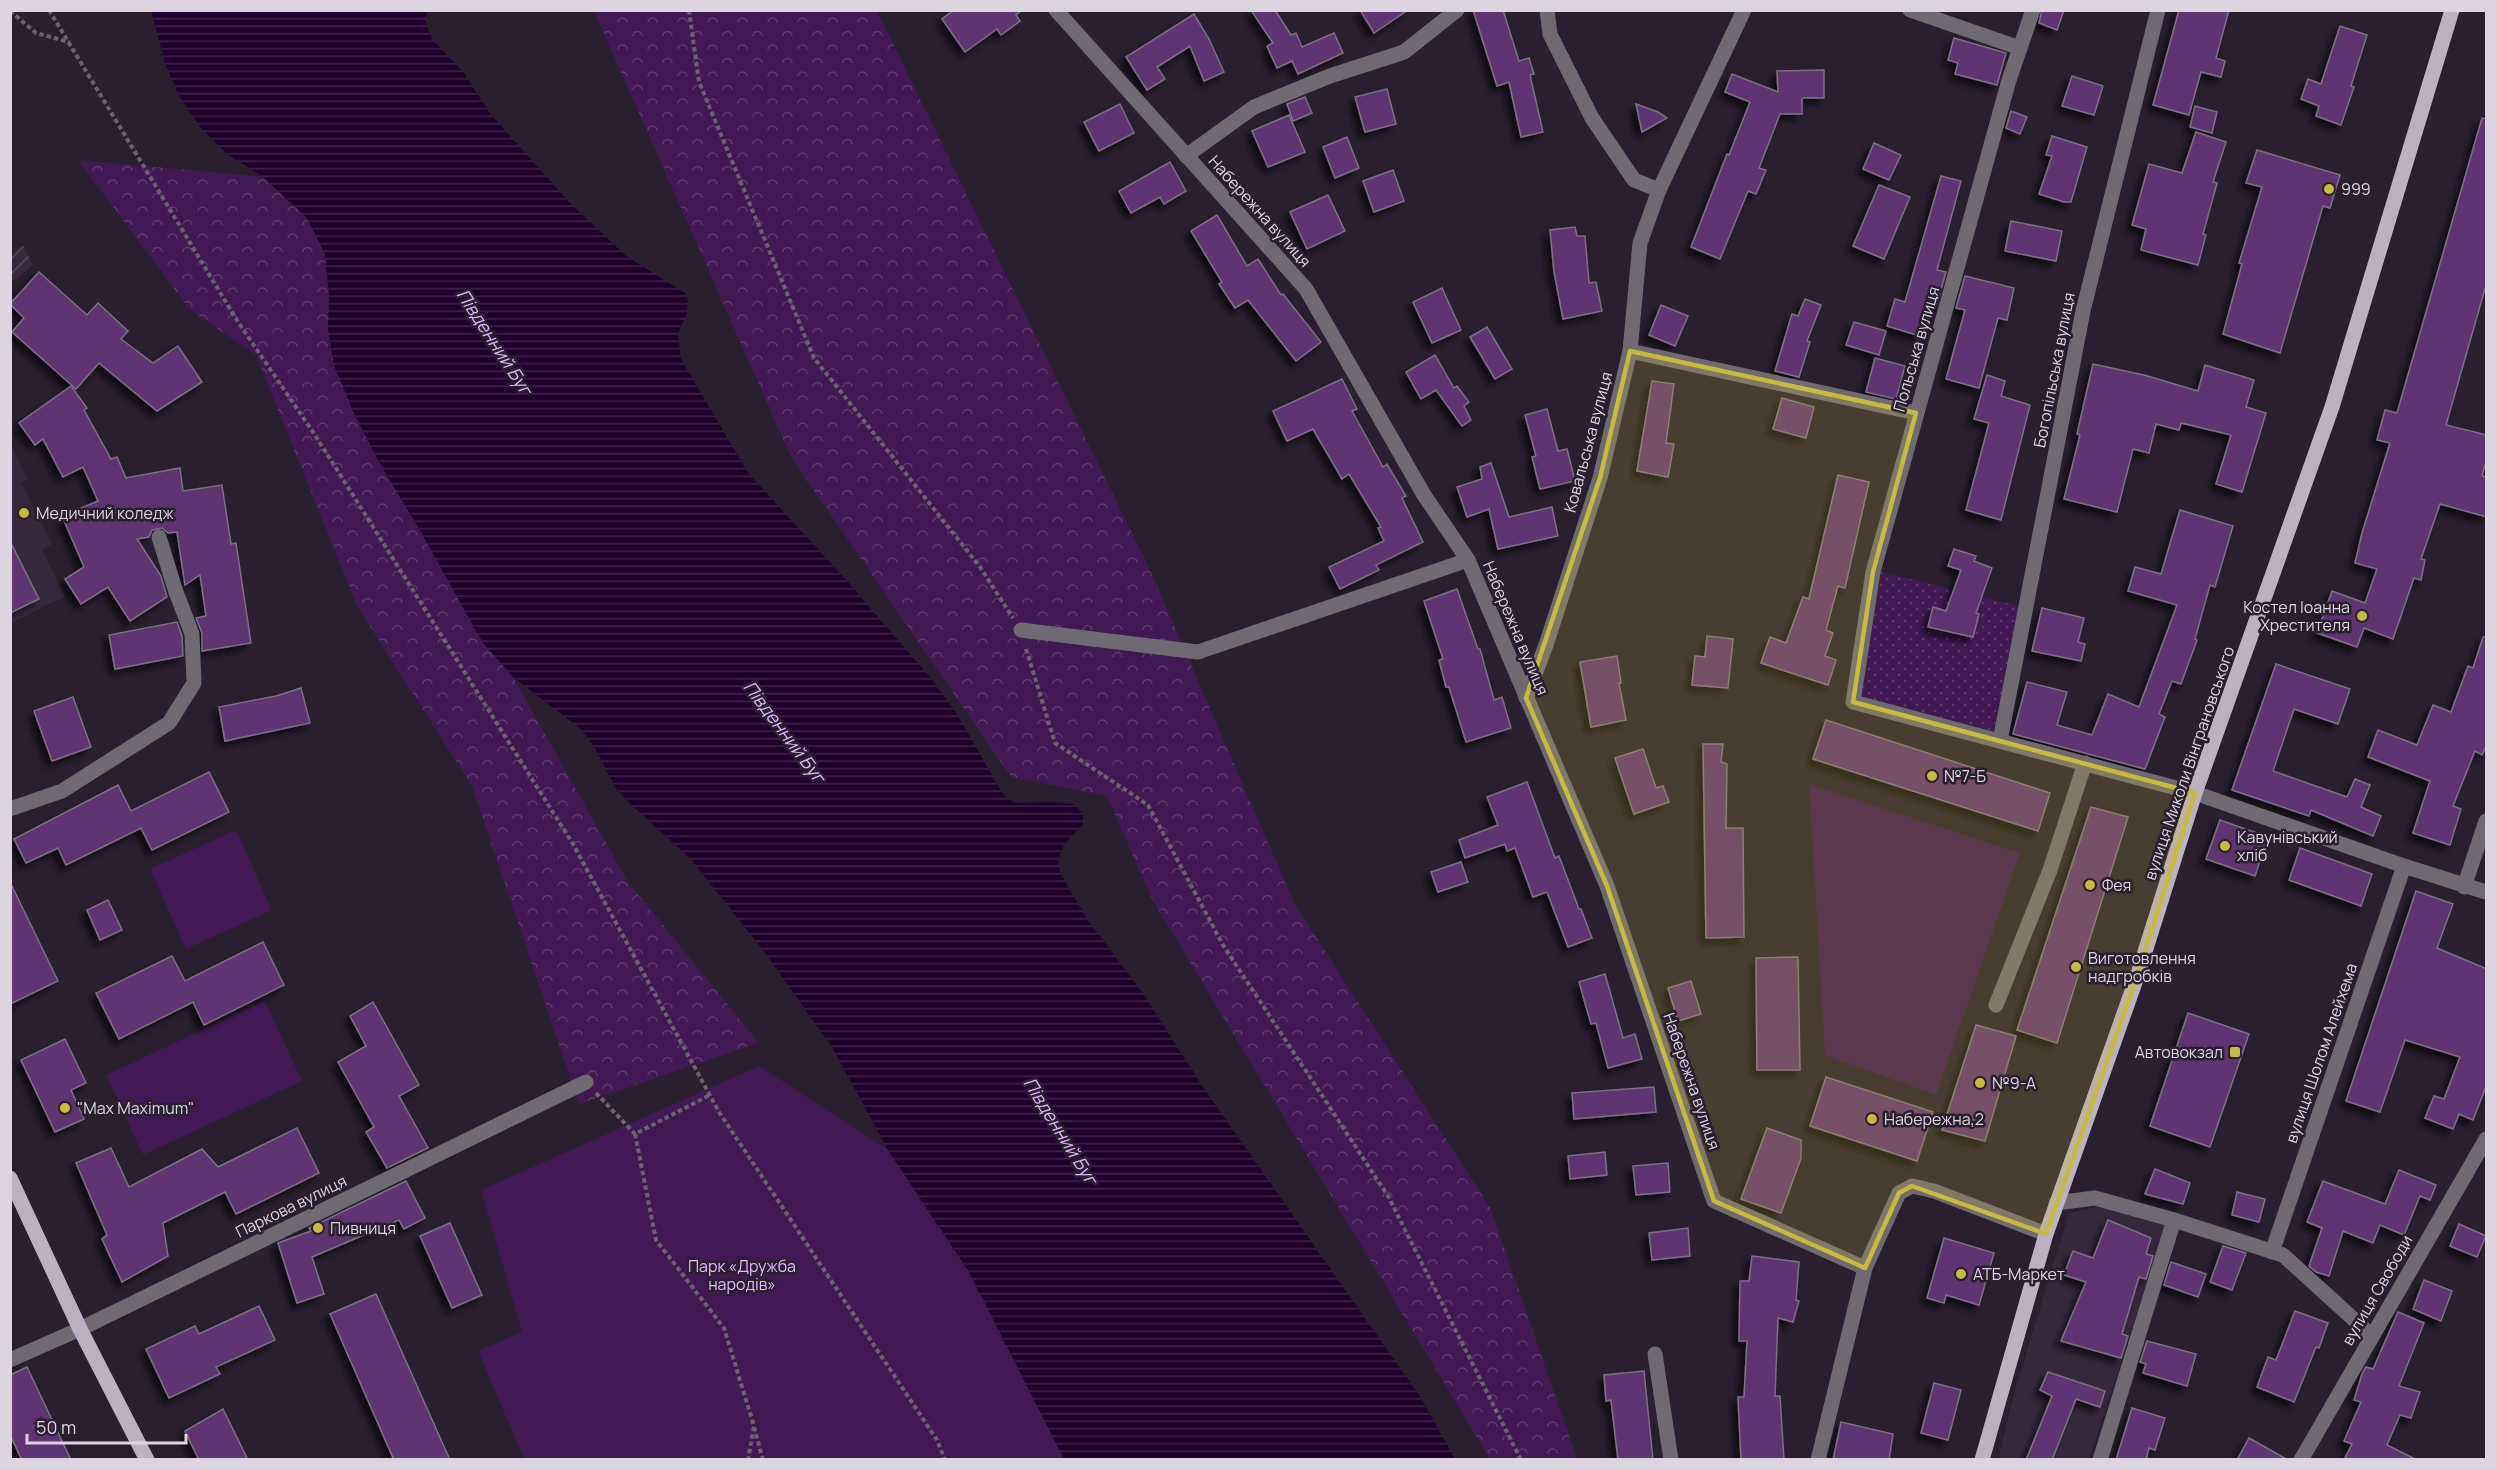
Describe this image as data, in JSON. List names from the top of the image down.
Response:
{
  "streets": {
    "main road": ["вулиця Миколи Вінграновського"],
    "street": [
      "Набережна вулиця",
      "Польська вулиця",
      "Богопільська вулиця",
      "Ковальська вулиця",
      "вулиця Шолом Алейхема",
      "Паркова вулиця",
      "вулиця Свободи"
    ]
  },
  "crossings": [
    ["Набережна вулиця", "Ковальська вулиця"],
    ["Польська вулиця", "Богопільська вулиця"]
  ],
  "water": ["Південний Буг"],
  "parks": ["Парк «Дружба народів»"],
  "places": {
    "other": [
      "999",
      "Медичний коледж",
      "Костел Іоанна Хрестителя",
      "№7-Б",
      "Кавунівський хліб",
      "Фея",
      "Виготовлення надгробків",
      "№9-А",
      "\"Max Maximum\"",
      "Набережна,2",
      "Пивниця",
      "АТБ-Маркет"
    ],
    "transit": ["Автовокзал"]
  },
  "scale_bar": "50 m"
}
